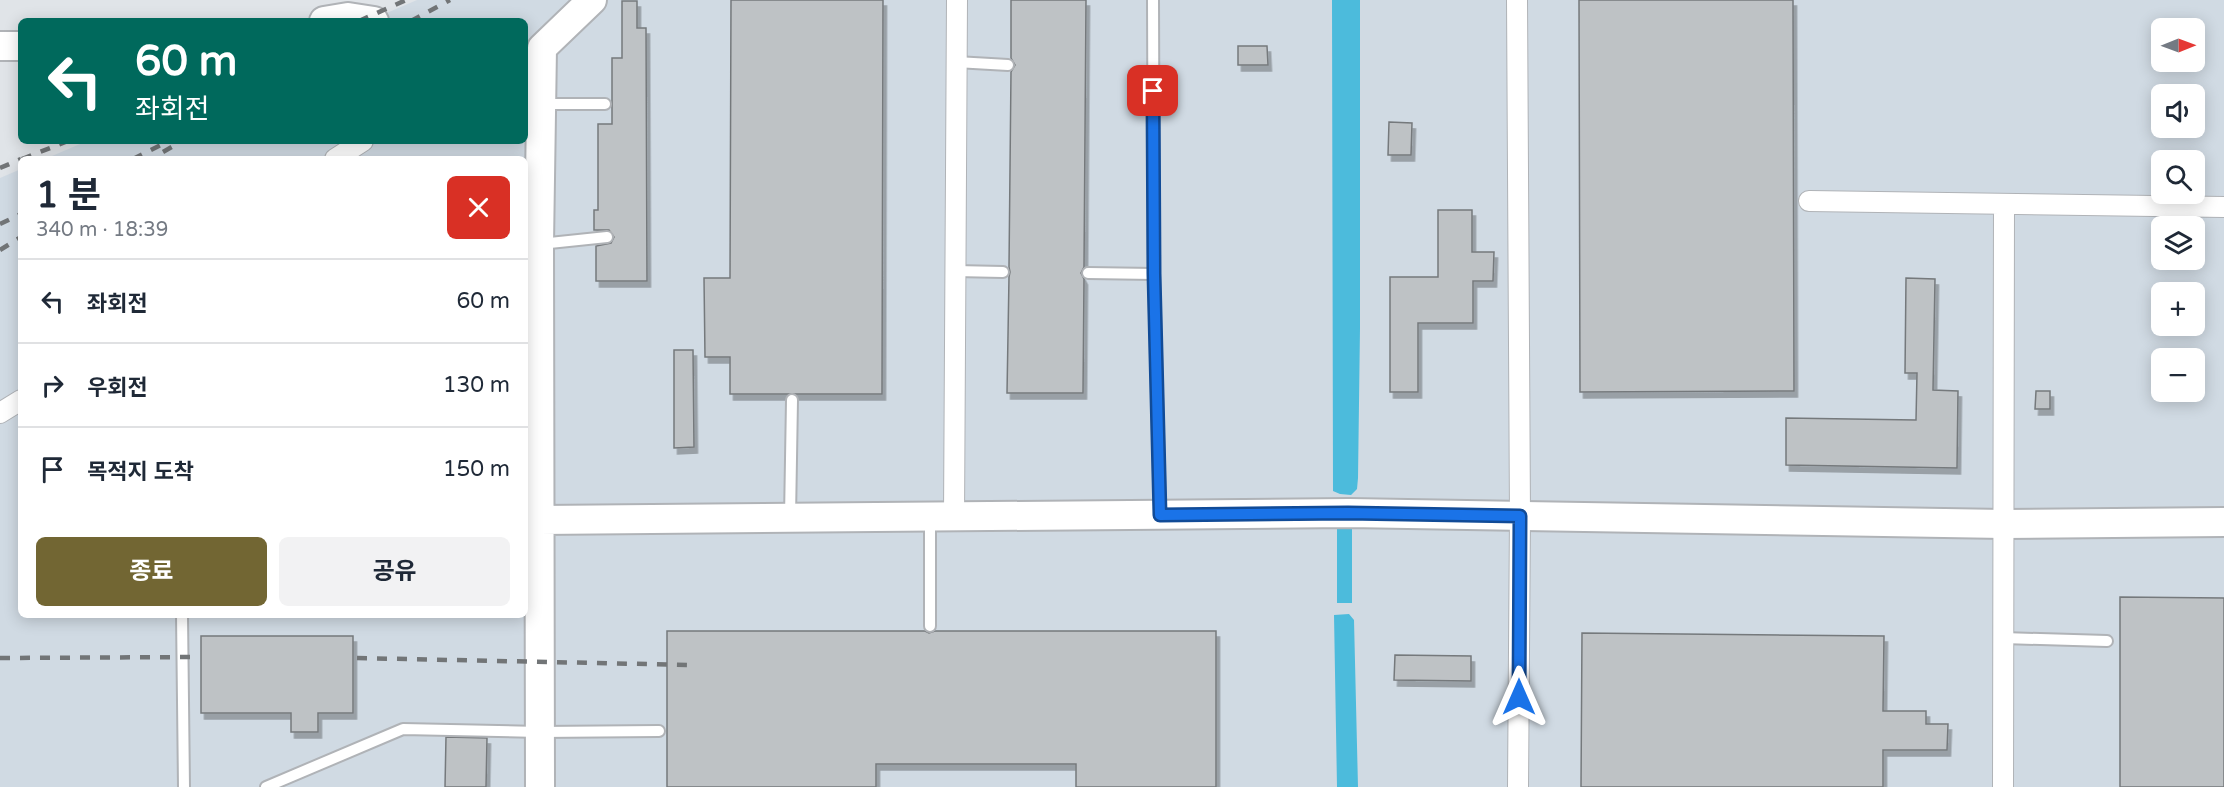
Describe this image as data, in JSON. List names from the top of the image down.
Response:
{
  "north": "right",
  "page": {
    "map_buttons": ["+", "−"],
    "turn": ["60 m", "좌회전"],
    "heading": ["1 분", "340 m · 18:39"],
    "list": [
      {
        "name": "좌회전",
        "value": "60 m"
      },
      {
        "name": "우회전",
        "value": "130 m"
      },
      {
        "name": "목적지 도착",
        "value": "150 m"
      }
    ],
    "buttons": ["종료", "공유"]
  }
}
